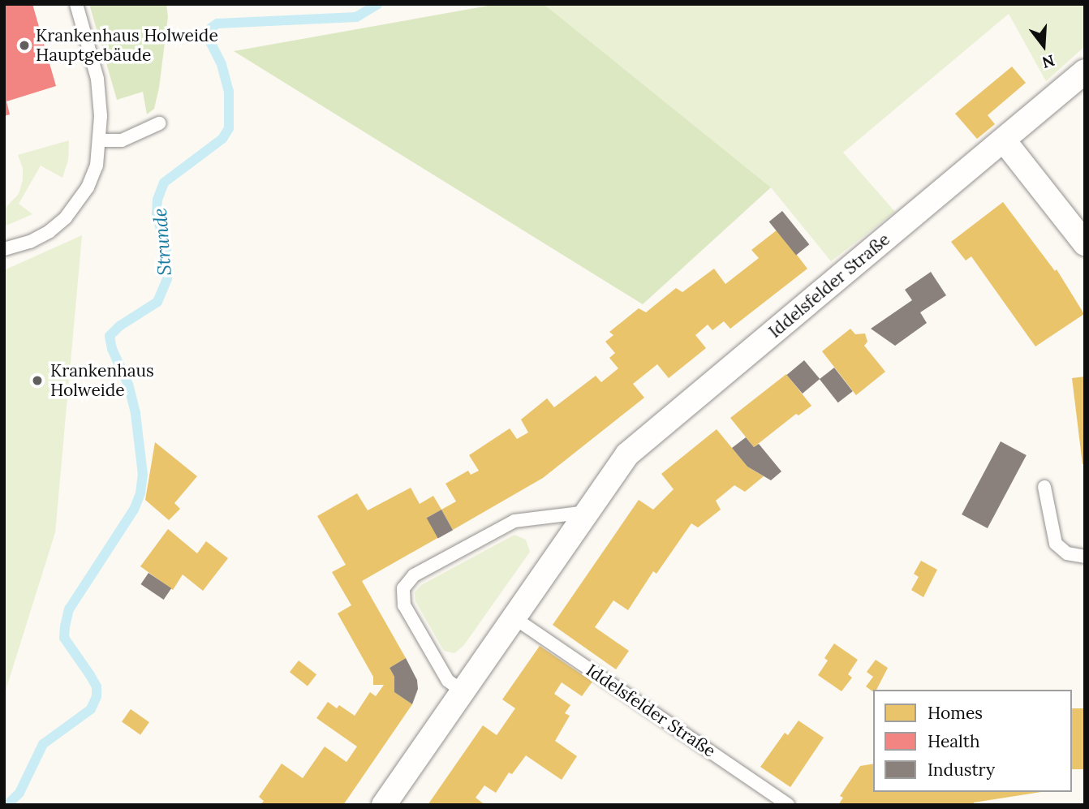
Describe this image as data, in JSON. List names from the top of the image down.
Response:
{
  "streets": {
    "street": ["Iddelsfelder Straße"]
  },
  "water": ["Strunde"],
  "places": ["Krankenhaus Holweide Hauptgebäude", "Krankenhaus Holweide"],
  "legend": ["Homes", "Health", "Industry"],
  "north": "bottom"
}
